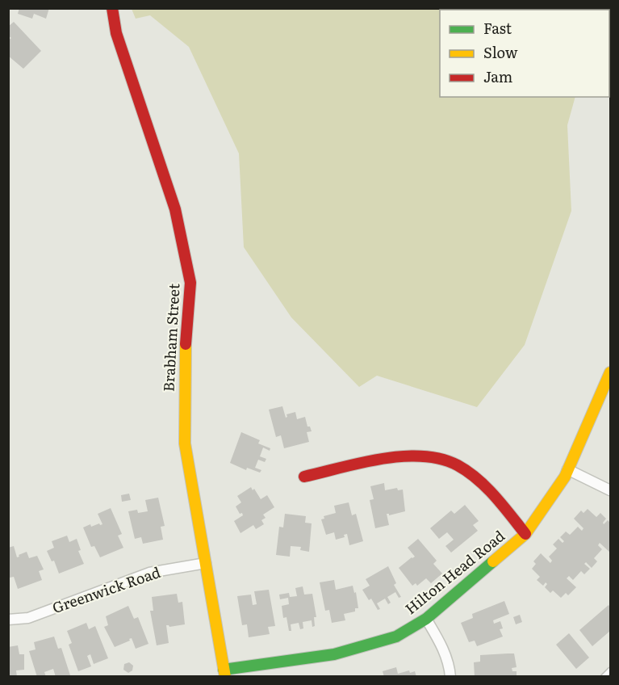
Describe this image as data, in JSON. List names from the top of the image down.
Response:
{
  "streets": {
    "street": ["Brabham Street", "Hilton Head Road", "Greenwick Road"]
  },
  "crossings": [
    ["Brabham Street", "Hilton Head Road"],
    ["Brabham Street", "Greenwick Road"]
  ],
  "legend": ["Fast", "Slow", "Jam"]
}
